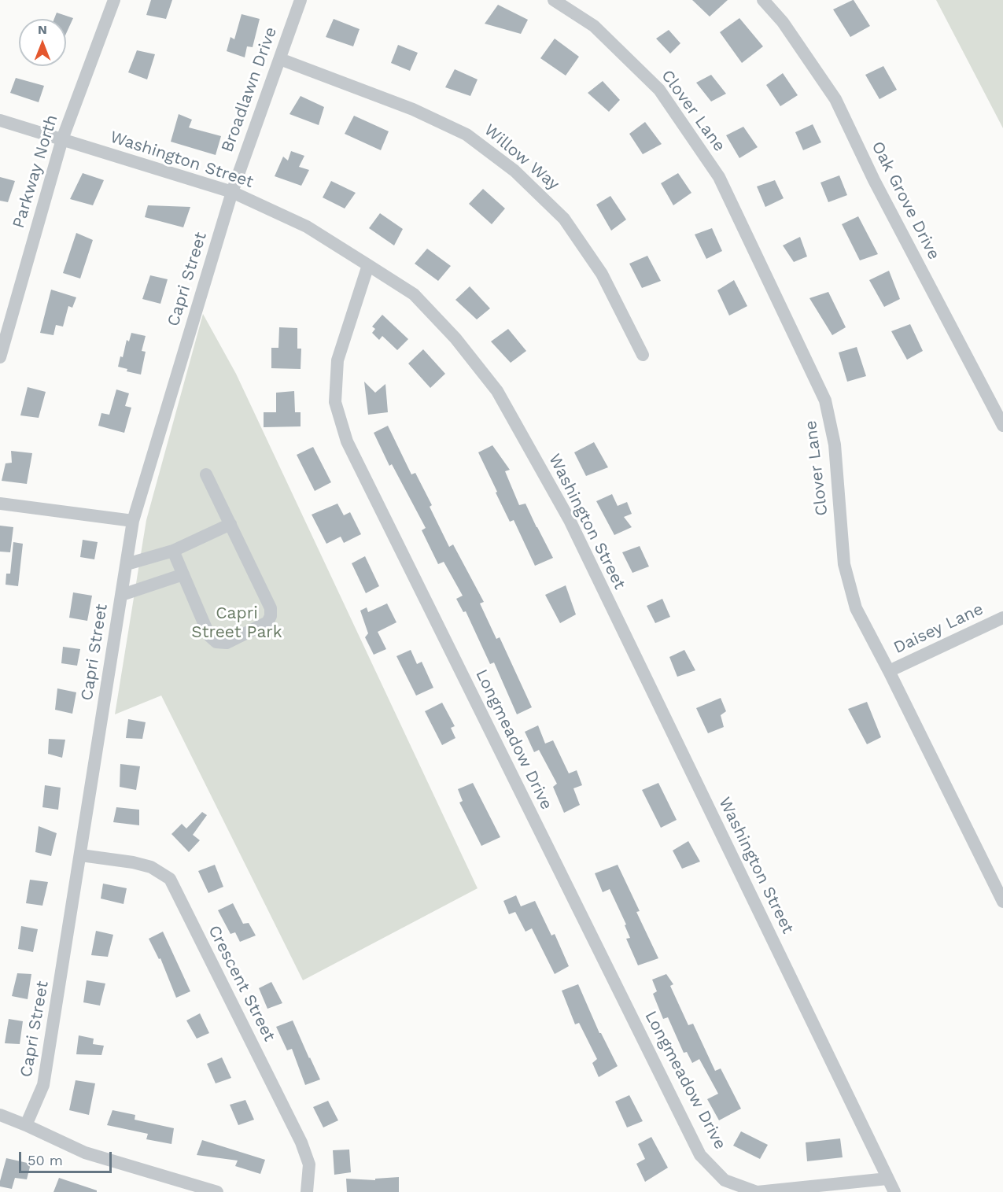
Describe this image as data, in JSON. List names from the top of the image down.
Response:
{
  "streets": {
    "street": [
      "Broadlawn Drive",
      "Clover Lane",
      "Willow Way",
      "Washington Street",
      "Parkway North",
      "Oak Grove Drive",
      "Capri Street",
      "Daisey Lane",
      "Longmeadow Drive",
      "Crescent Street"
    ]
  },
  "crossings": [
    ["Broadlawn Drive", "Willow Way"],
    ["Broadlawn Drive", "Washington Street"],
    ["Broadlawn Drive", "Capri Street"],
    ["Clover Lane", "Daisey Lane"],
    ["Washington Street", "Parkway North"],
    ["Washington Street", "Capri Street"],
    ["Washington Street", "Longmeadow Drive"],
    ["Capri Street", "Crescent Street"]
  ],
  "parks": ["Capri Street Park"],
  "scale_bar": "50 m",
  "north": "top"
}
